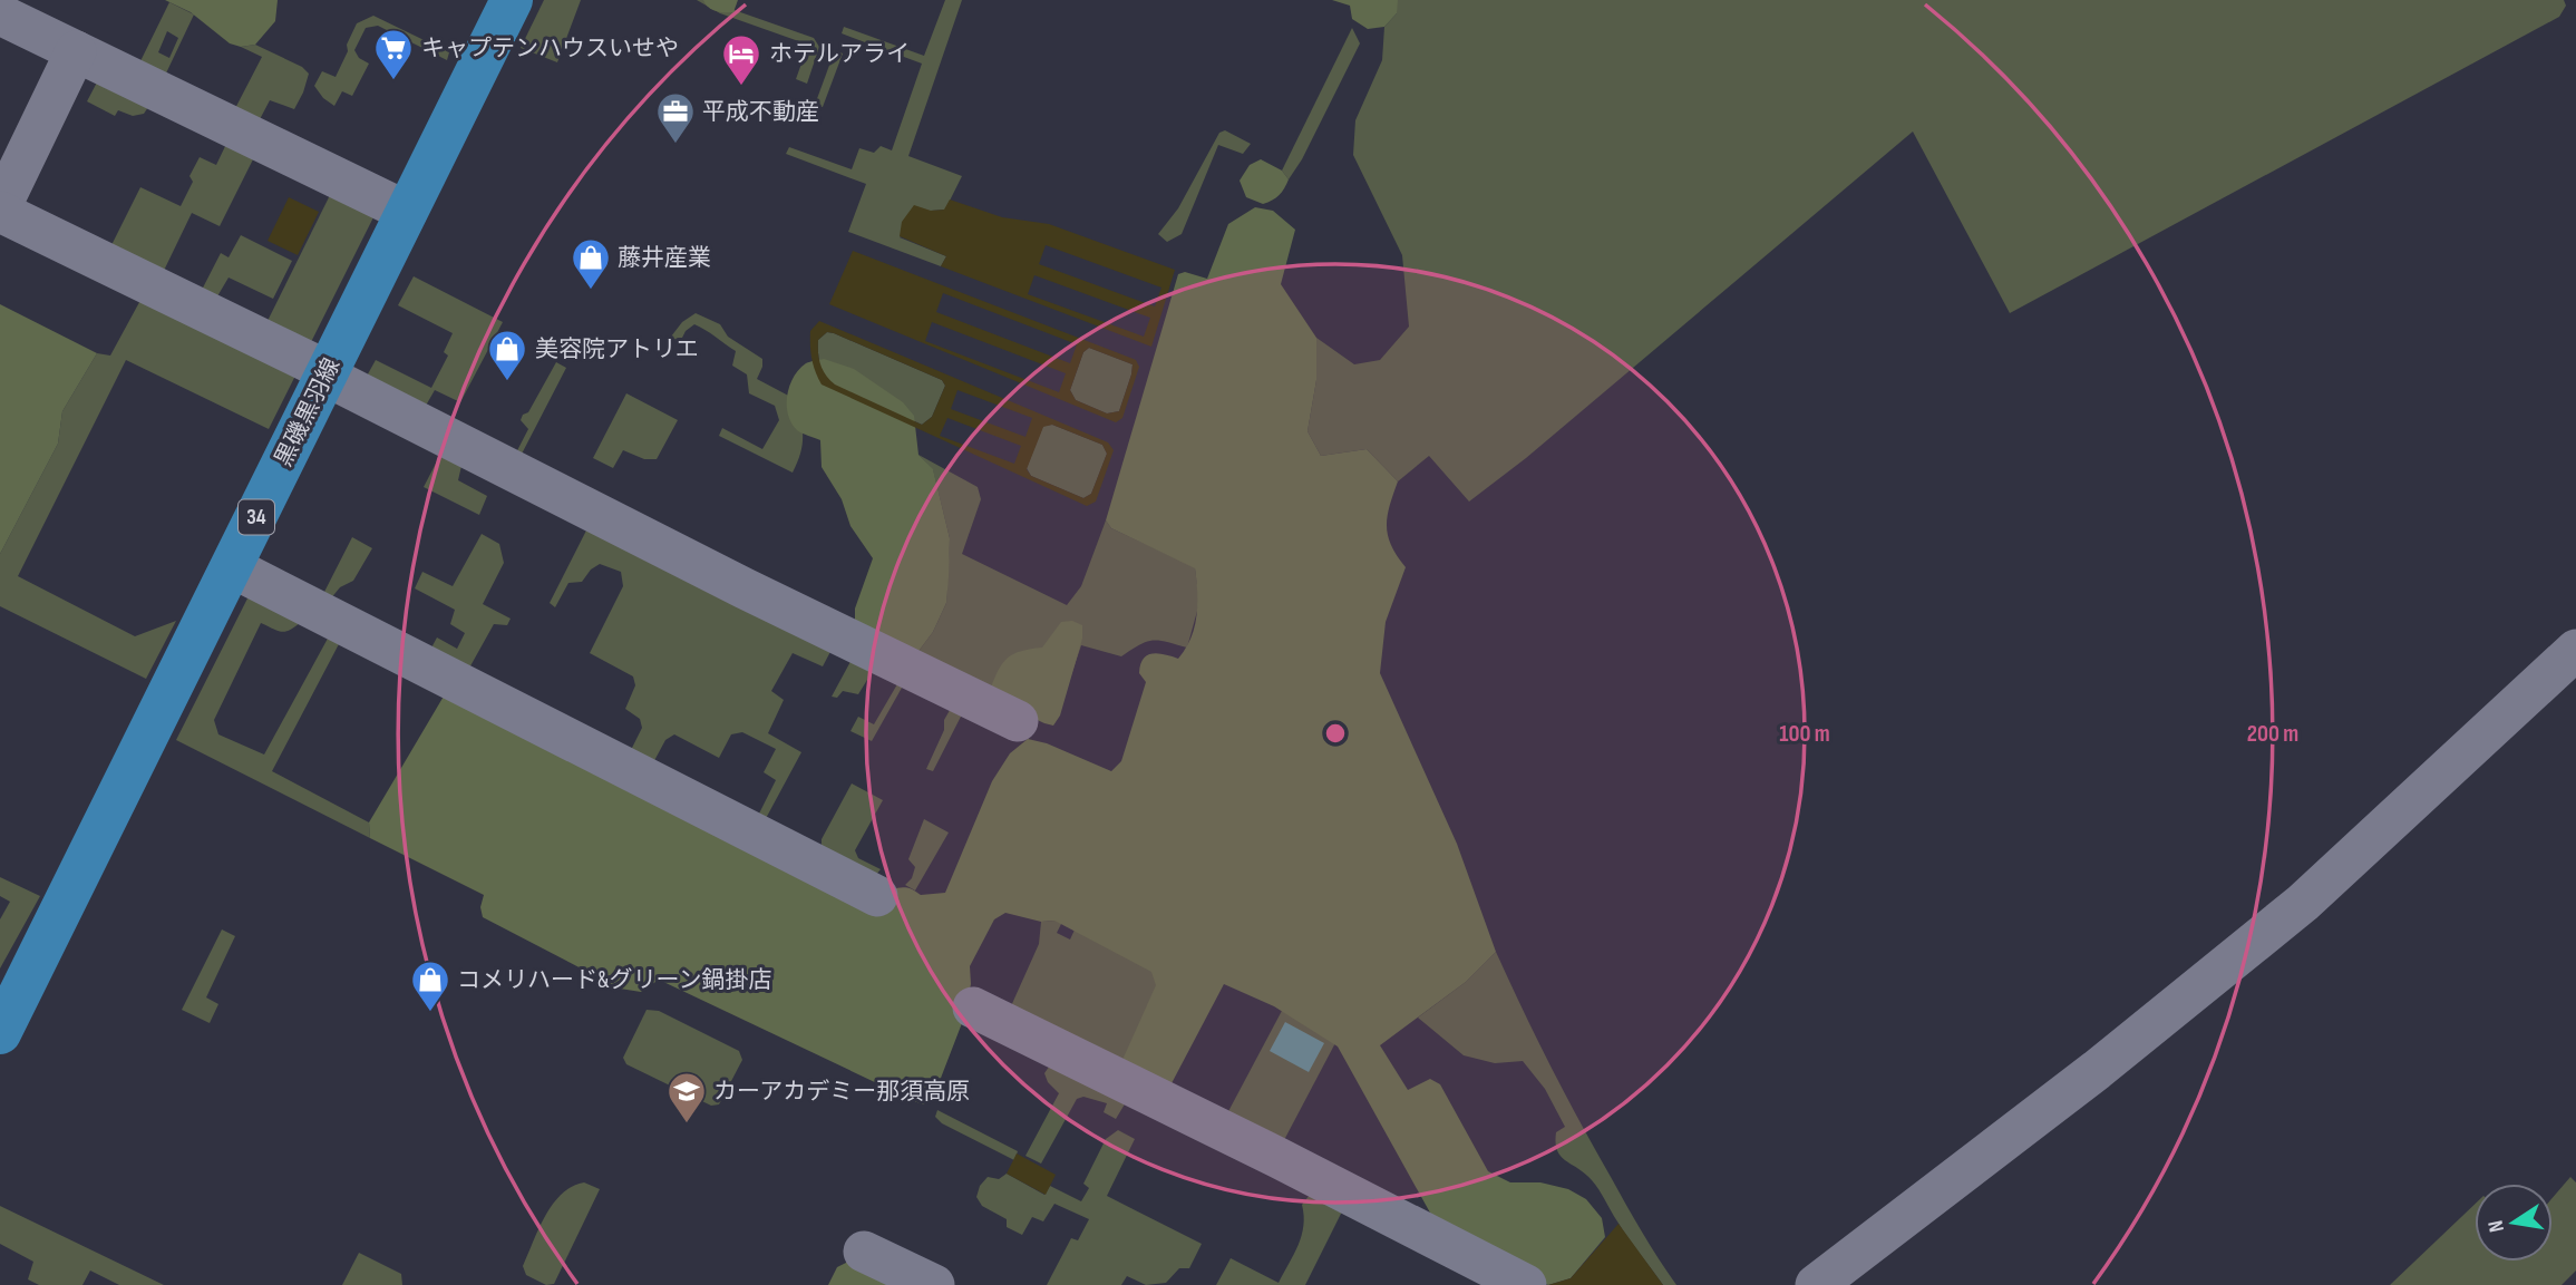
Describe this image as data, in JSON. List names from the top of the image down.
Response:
{
  "streets": {
    "main road": ["黒磯黒羽線", "34"]
  },
  "places": {
    "supermarket": ["キャプテンハウスいせや"],
    "hotel": ["ホテルアライ"],
    "office": ["平成不動産"],
    "shop": ["藤井産業", "美容院アトリエ", "コメリハード&グリーン鍋掛店"],
    "school or university": ["カーアカデミー那須高原"]
  },
  "north": "left",
  "rings": ["100 m", "200 m"]
}
